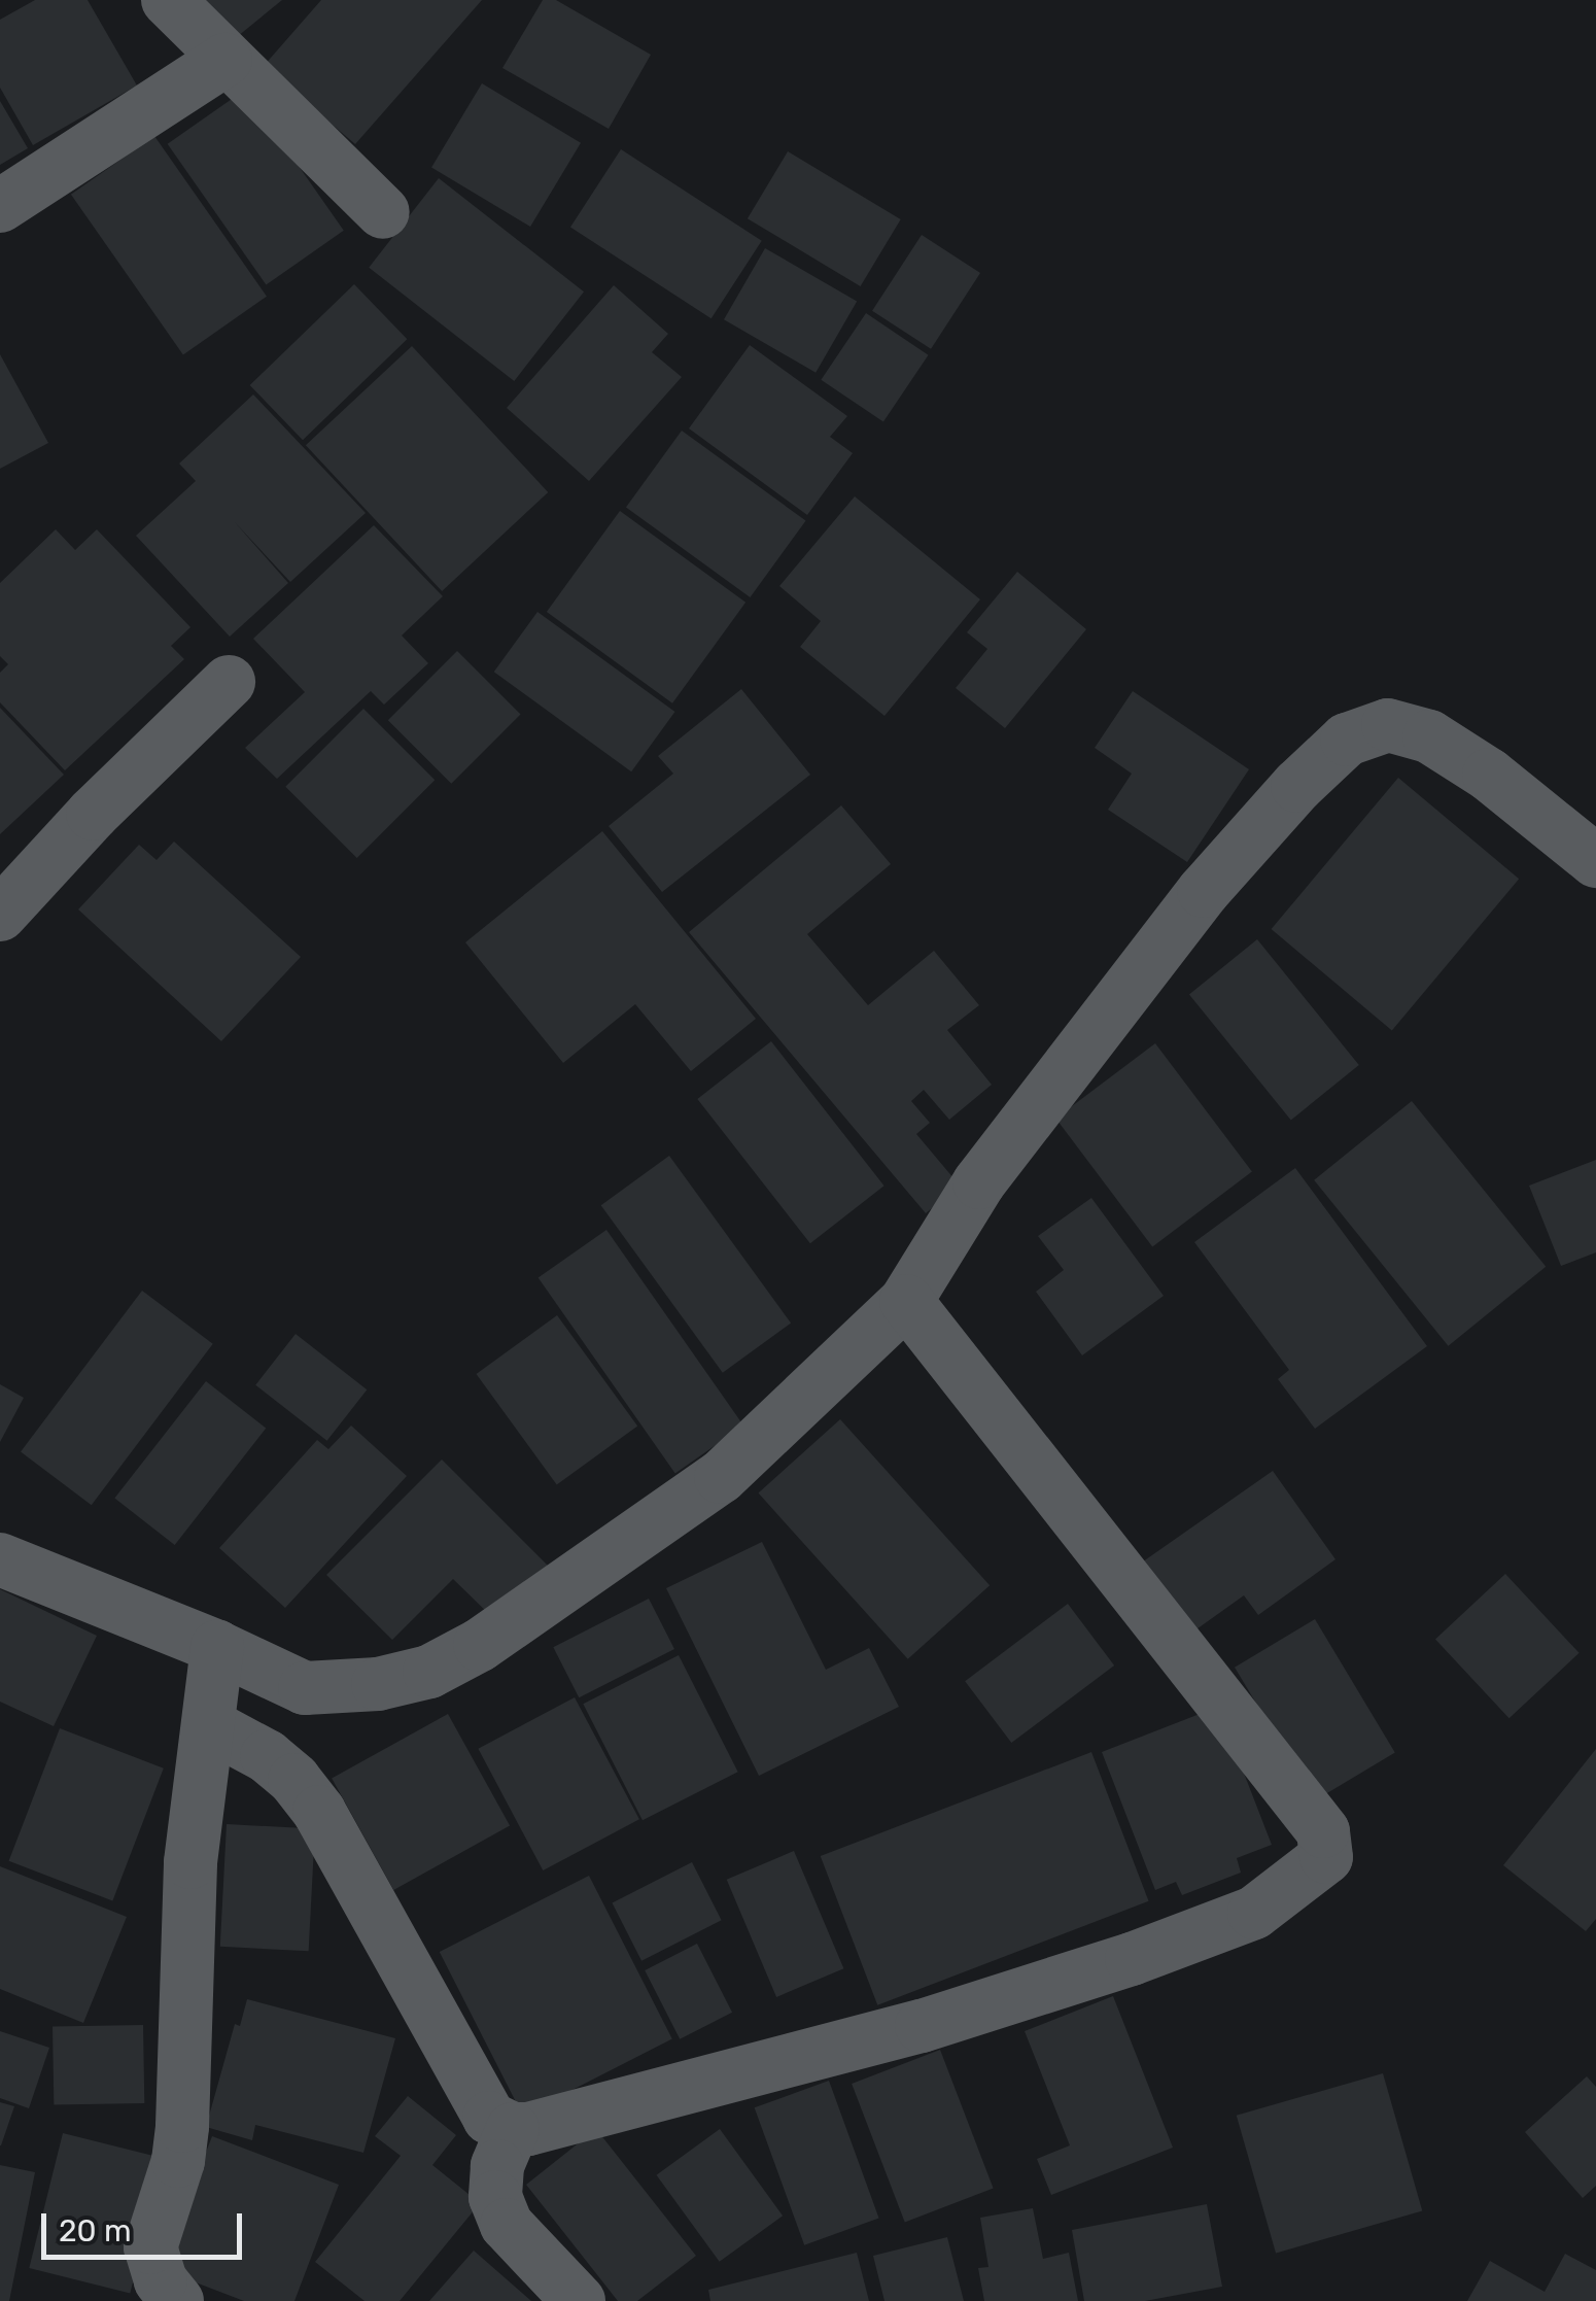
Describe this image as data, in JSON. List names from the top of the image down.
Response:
{
  "scale_bar": "20 m"
}
